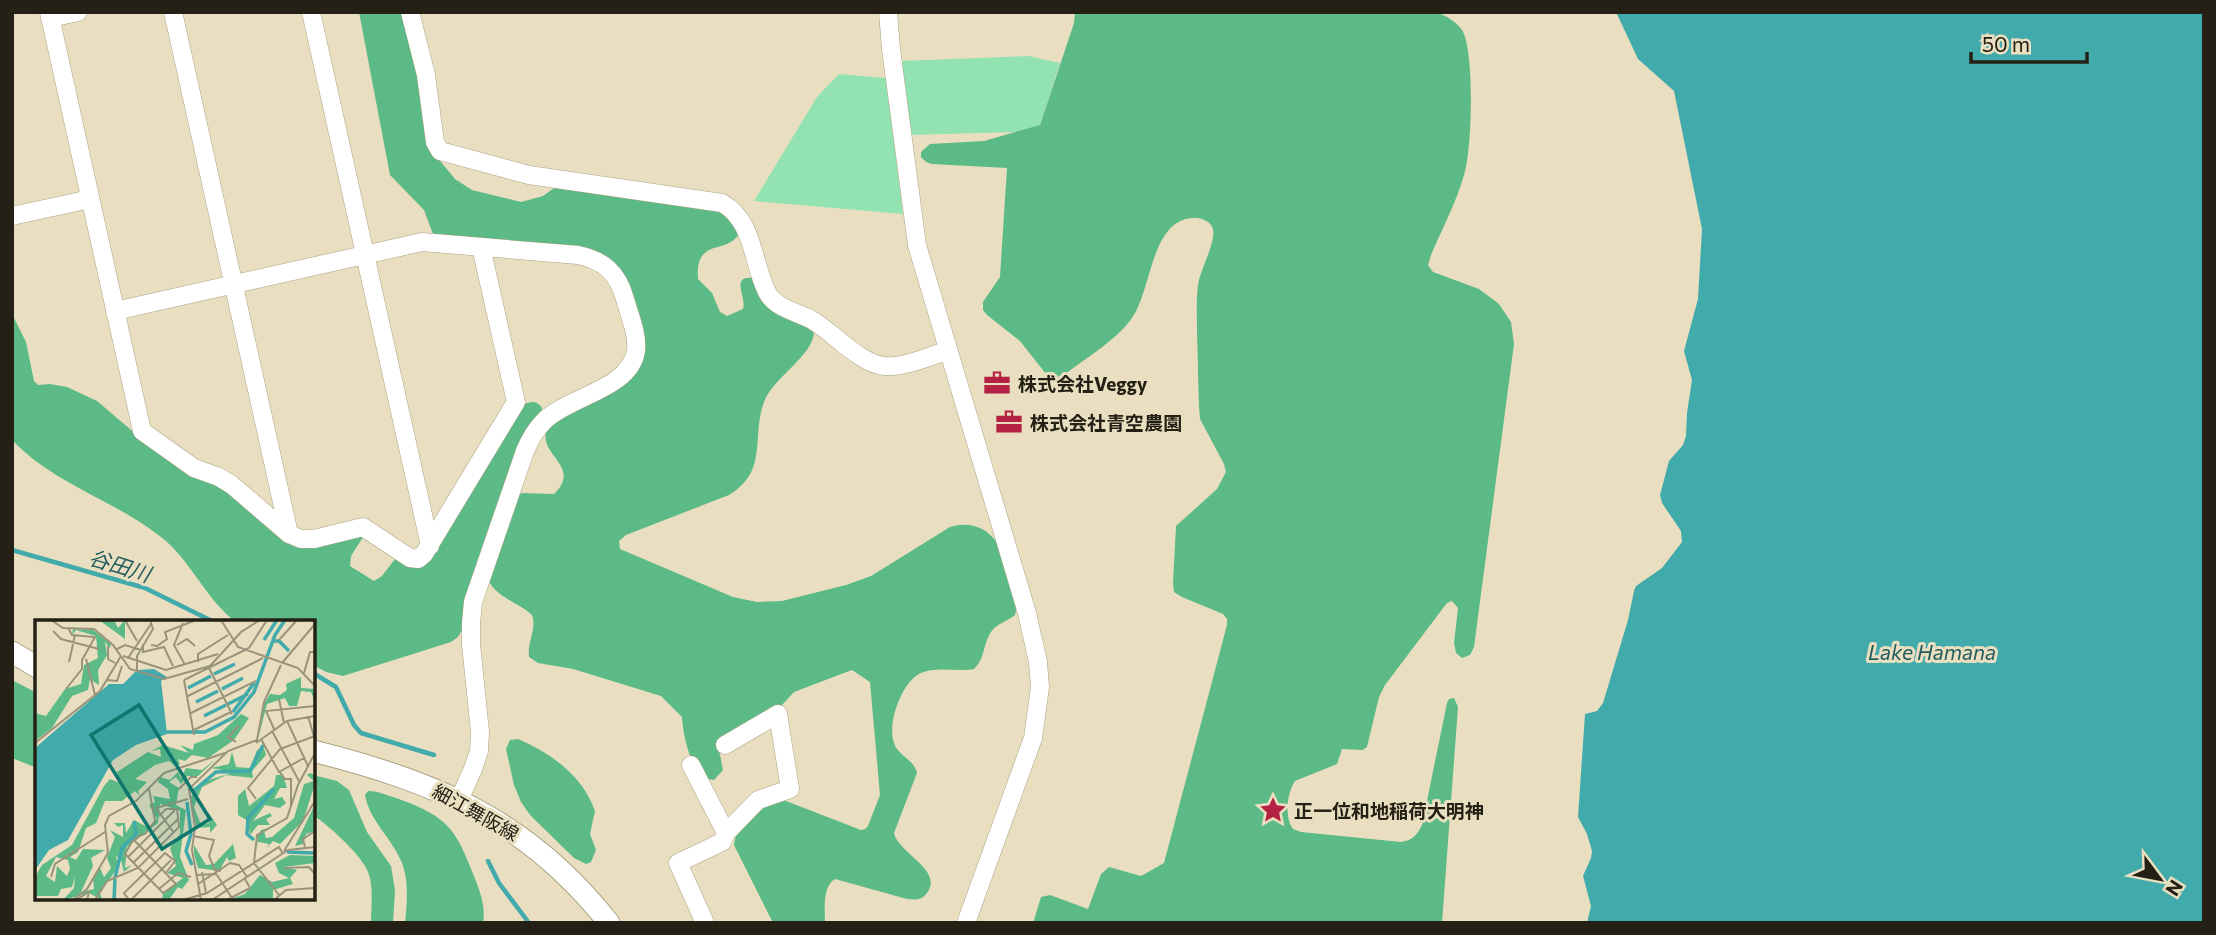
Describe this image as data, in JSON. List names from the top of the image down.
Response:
{
  "streets": {
    "main road": ["細江舞阪線"]
  },
  "water": ["谷田川", "Lake Hamana"],
  "places": {
    "office": ["株式会社Veggy", "株式会社青空農園"],
    "place": ["正一位和地稲荷大明神"]
  },
  "scale_bar": "50 m",
  "north": "bottom right"
}
